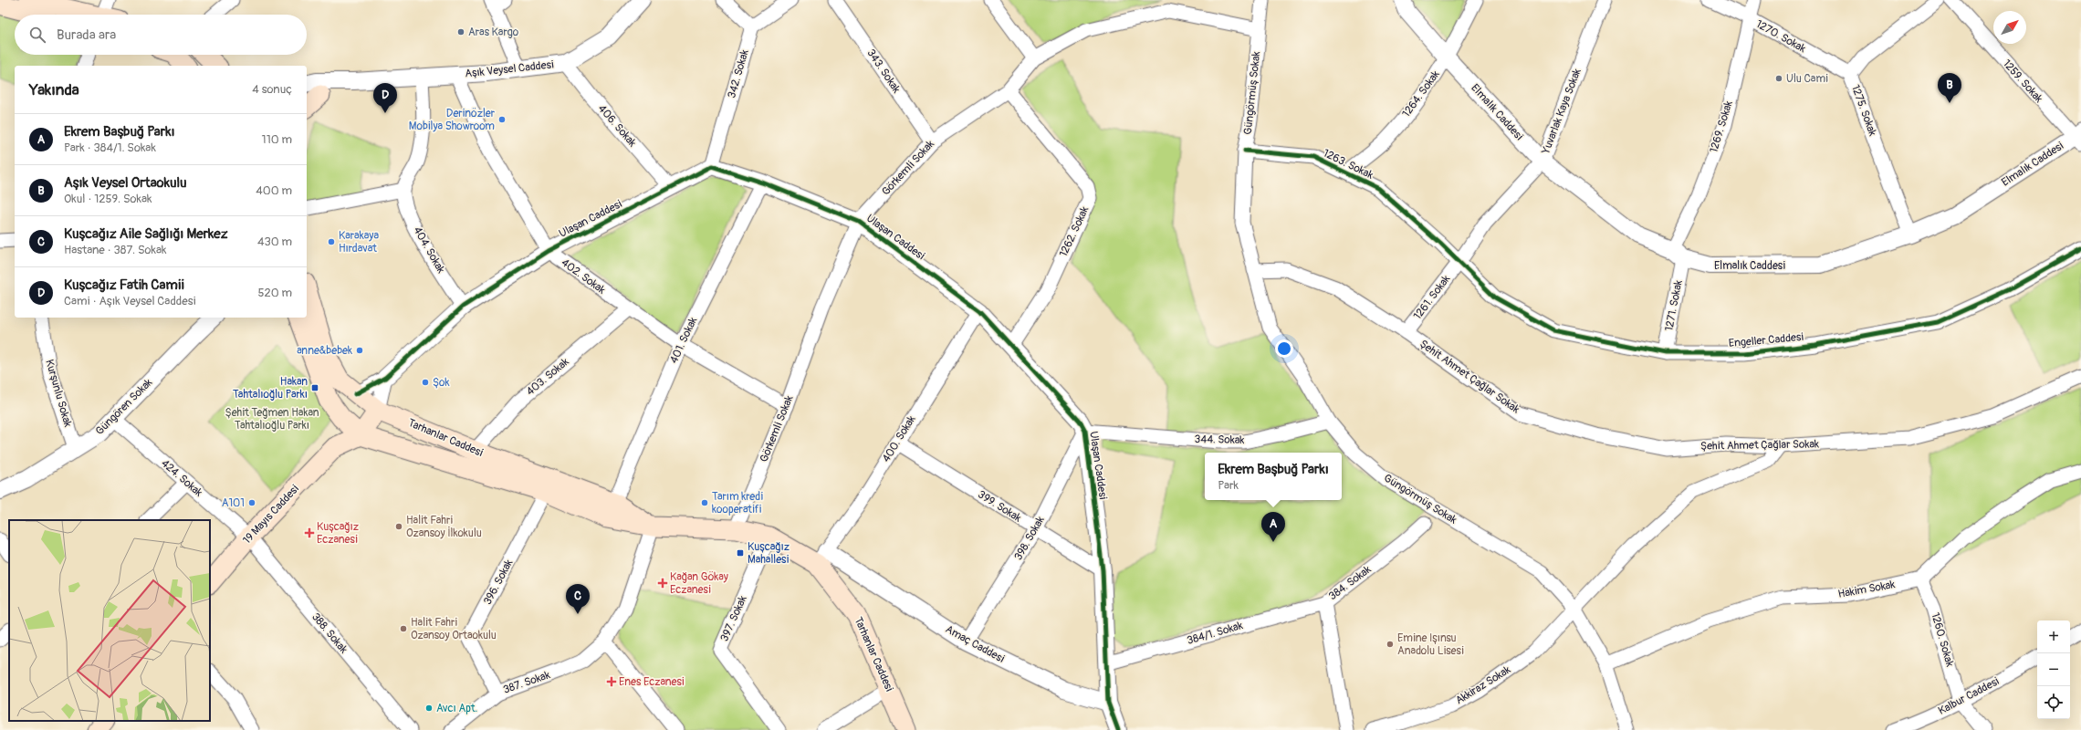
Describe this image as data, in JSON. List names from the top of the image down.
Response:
{
  "streets": {
    "main road": ["Tarhanlar Caddesi", "19 Mayıs Caddesi"],
    "street": [
      "1270. Sokak",
      "Aşık Veysel Caddesi",
      "343. Sokak",
      "342. Sokak",
      "1259. Sokak",
      "Güngörmüş Sokak",
      "1264. Sokak",
      "1275. Sokak",
      "Yuvarlak Kaya Sokak",
      "Elmalık Caddesi",
      "406. Sokak",
      "1269. Sokak",
      "1263. Sokak",
      "Görkemli Sokak",
      "Ulaşan Caddesi",
      "1262. Sokak",
      "404. Sokak",
      "402. Sokak",
      "1261. Sokak",
      "1271. Sokak",
      "401. Sokak",
      "Engeller Caddesi",
      "403. Sokak",
      "Şehit Ahmet Çağlar Sokak",
      "Kurşunlu Sokak",
      "Güngören Sokak",
      "400. Sokak",
      "344. Sokak",
      "424. Sokak",
      "399. Sokak",
      "398. Sokak",
      "396. Sokak",
      "384. Sokak",
      "Hakim Sokak",
      "397. Sokak",
      "388. Sokak",
      "384/1. Sokak",
      "1260. Sokak",
      "Amaç Caddesi",
      "387. Sokak",
      "Akkiraz Sokak",
      "Kalbur Caddesi"
    ]
  },
  "crossings": [
    ["1270. Sokak", "1275. Sokak"],
    ["1270. Sokak", "1269. Sokak"],
    ["Aşık Veysel Caddesi", "406. Sokak"],
    ["Aşık Veysel Caddesi", "402. Sokak"],
    ["343. Sokak", "Görkemli Sokak"],
    ["342. Sokak", "Ulaşan Caddesi"],
    ["1259. Sokak", "Elmalık Caddesi"],
    ["Güngörmüş Sokak", "1263. Sokak"],
    ["Güngörmüş Sokak", "Görkemli Sokak"],
    ["Güngörmüş Sokak", "Şehit Ahmet Çağlar Sokak"],
    ["Güngörmüş Sokak", "344. Sokak"],
    ["Güngörmüş Sokak", "Hakim Sokak"],
    ["Güngörmüş Sokak", "Akkiraz Sokak"],
    ["1264. Sokak", "Elmalık Caddesi"],
    ["1264. Sokak", "1263. Sokak"],
    ["1275. Sokak", "Elmalık Caddesi"],
    ["Yuvarlak Kaya Sokak", "Elmalık Caddesi"],
    ["Yuvarlak Kaya Sokak", "1263. Sokak"],
    ["Yuvarlak Kaya Sokak", "1261. Sokak"],
    ["Yuvarlak Kaya Sokak", "Engeller Caddesi"],
    ["Elmalık Caddesi", "1269. Sokak"],
    ["Elmalık Caddesi", "1271. Sokak"],
    ["406. Sokak", "Ulaşan Caddesi"],
    ["1269. Sokak", "1271. Sokak"],
    ["1263. Sokak", "1261. Sokak"],
    ["1263. Sokak", "Engeller Caddesi"],
    ["Görkemli Sokak", "Ulaşan Caddesi"],
    ["Görkemli Sokak", "1262. Sokak"],
    ["Görkemli Sokak", "402. Sokak"],
    ["Görkemli Sokak", "Tarhanlar Caddesi"],
    ["Ulaşan Caddesi", "1262. Sokak"],
    ["Ulaşan Caddesi", "404. Sokak"],
    ["Ulaşan Caddesi", "402. Sokak"],
    ["Ulaşan Caddesi", "401. Sokak"],
    ["Ulaşan Caddesi", "400. Sokak"],
    ["Ulaşan Caddesi", "344. Sokak"],
    ["Ulaşan Caddesi", "399. Sokak"],
    ["Ulaşan Caddesi", "398. Sokak"],
    ["Ulaşan Caddesi", "384/1. Sokak"],
    ["Ulaşan Caddesi", "Amaç Caddesi"],
    ["402. Sokak", "401. Sokak"],
    ["402. Sokak", "403. Sokak"],
    ["1261. Sokak", "Engeller Caddesi"],
    ["1261. Sokak", "Şehit Ahmet Çağlar Sokak"],
    ["1271. Sokak", "Engeller Caddesi"],
    ["401. Sokak", "Tarhanlar Caddesi"],
    ["403. Sokak", "Tarhanlar Caddesi"],
    ["Şehit Ahmet Çağlar Sokak", "Akkiraz Sokak"],
    ["Kurşunlu Sokak", "Güngören Sokak"],
    ["Güngören Sokak", "424. Sokak"],
    ["Tarhanlar Caddesi", "400. Sokak"],
    ["Tarhanlar Caddesi", "396. Sokak"],
    ["Tarhanlar Caddesi", "397. Sokak"],
    ["Tarhanlar Caddesi", "Amaç Caddesi"],
    ["Tarhanlar Caddesi", "387. Sokak"],
    ["400. Sokak", "399. Sokak"],
    ["400. Sokak", "Amaç Caddesi"],
    ["344. Sokak", "398. Sokak"],
    ["424. Sokak", "19 Mayıs Caddesi"],
    ["424. Sokak", "388. Sokak"],
    ["399. Sokak", "398. Sokak"],
    ["19 Mayıs Caddesi", "388. Sokak"],
    ["398. Sokak", "Amaç Caddesi"],
    ["396. Sokak", "387. Sokak"],
    ["384. Sokak", "384/1. Sokak"],
    ["Hakim Sokak", "1260. Sokak"],
    ["1260. Sokak", "Kalbur Caddesi"]
  ],
  "parks": ["Şehit Teğmen Hakan Tahtalıoğlu Parkı"],
  "places": {
    "other": [
      "Aras Kargo",
      "Ulu Cami",
      "Derinözler Mobilya Showroom",
      "Karakaya Hırdavat",
      "anne&bebek",
      "Şok",
      "A101",
      "Tarım kredi kooperatifi",
      "Halit Fahri Ozansoy İlkokulu",
      "Halit Fahri Ozansoy Ortaokulu",
      "Emine Işınsu Anadolu Lisesi",
      "Avcı Apt."
    ],
    "transit": ["Hakan Tahtalıoğlu Parkı", "Kuşcağız Mahallesi"],
    "health": ["Kuşcağız Eczanesi", "Kağan Gökay Eczanesi", "Enes Eczanesi"]
  },
  "north": "top right",
  "page": {
    "search": "Burada ara",
    "heading": ["Yakında", "4 sonuç"],
    "pins": [
      "B",
      "D",
      "A",
      "C"
    ],
    "list": [
      {
        "mark": "A",
        "name": "Ekrem Başbuğ Parkı",
        "note": "Park · 384/1. Sokak",
        "value": "110 m"
      },
      {
        "mark": "B",
        "name": "Aşık Veysel Ortaokulu",
        "note": "Okul · 1259. Sokak",
        "value": "400 m"
      },
      {
        "mark": "C",
        "name": "Kuşcağız Aile Sağlığı Merkez",
        "note": "Hastane · 387. Sokak",
        "value": "430 m"
      },
      {
        "mark": "D",
        "name": "Kuşcağız Fatih Camii",
        "note": "Cami · Aşık Veysel Caddesi",
        "value": "520 m"
      }
    ],
    "popup": ["Ekrem Başbuğ Parkı", "Park"],
    "map_buttons": ["+", "−"]
  }
}
